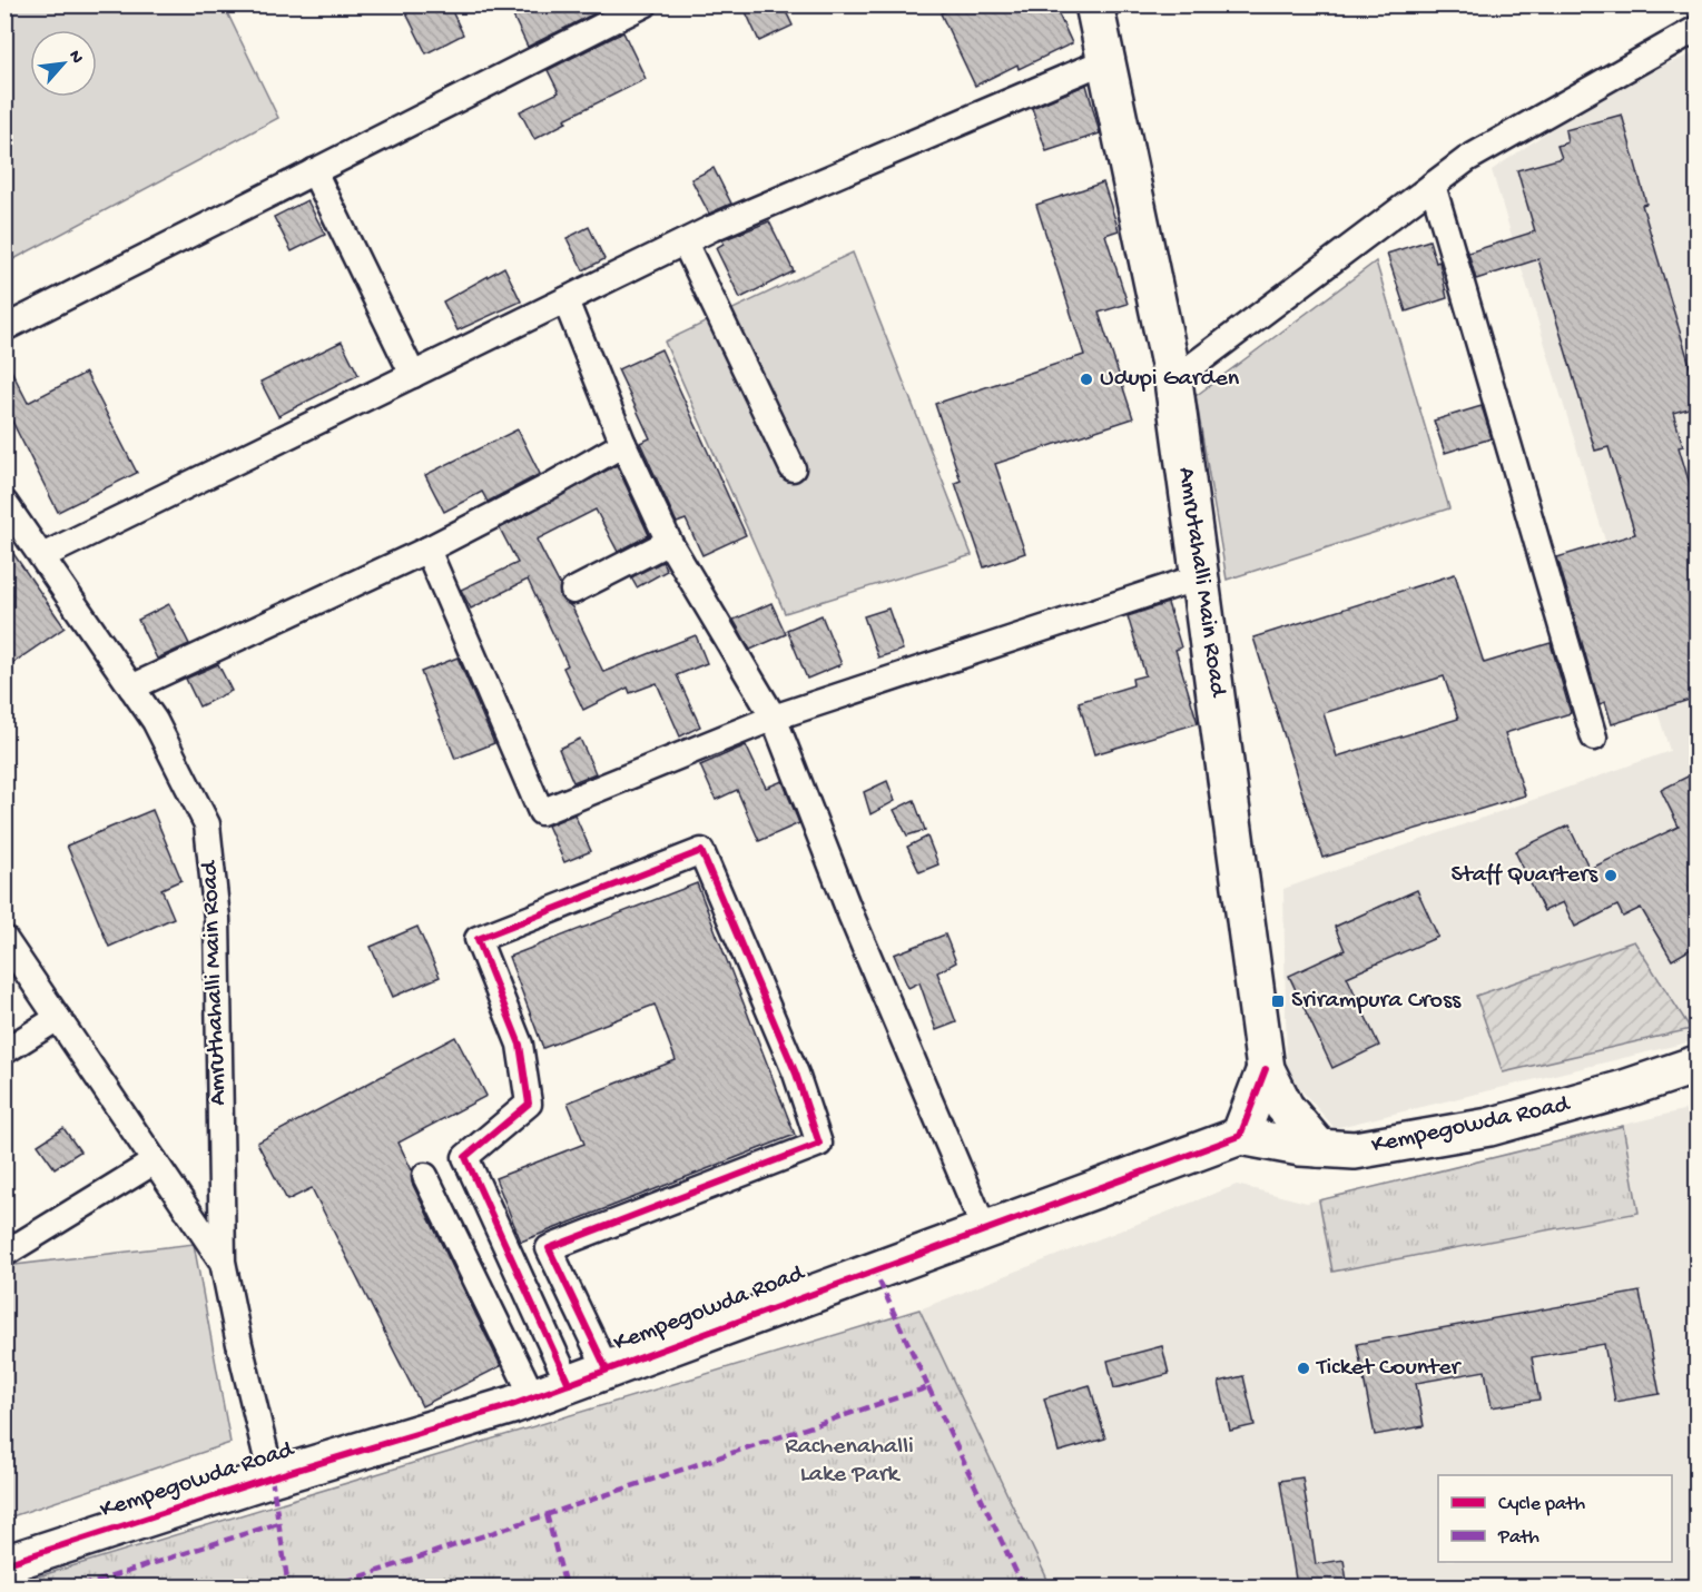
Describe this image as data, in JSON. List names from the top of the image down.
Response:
{
  "streets": {
    "street": ["Amrutahalli Main Road", "Amruthahalli Main Road", "Kempegowda Road"]
  },
  "crossings": [
    ["Amrutahalli Main Road", "Kempegowda Road"],
    ["Amruthahalli Main Road", "Kempegowda Road"]
  ],
  "parks": ["Rachenahalli Lake Park"],
  "places": {
    "other": ["Udupi Garden", "Staff Quarters", "Ticket Counter"],
    "transit": ["Srirampura Cross"]
  },
  "legend": ["Cycle path", "Path"],
  "north": "top right"
}
